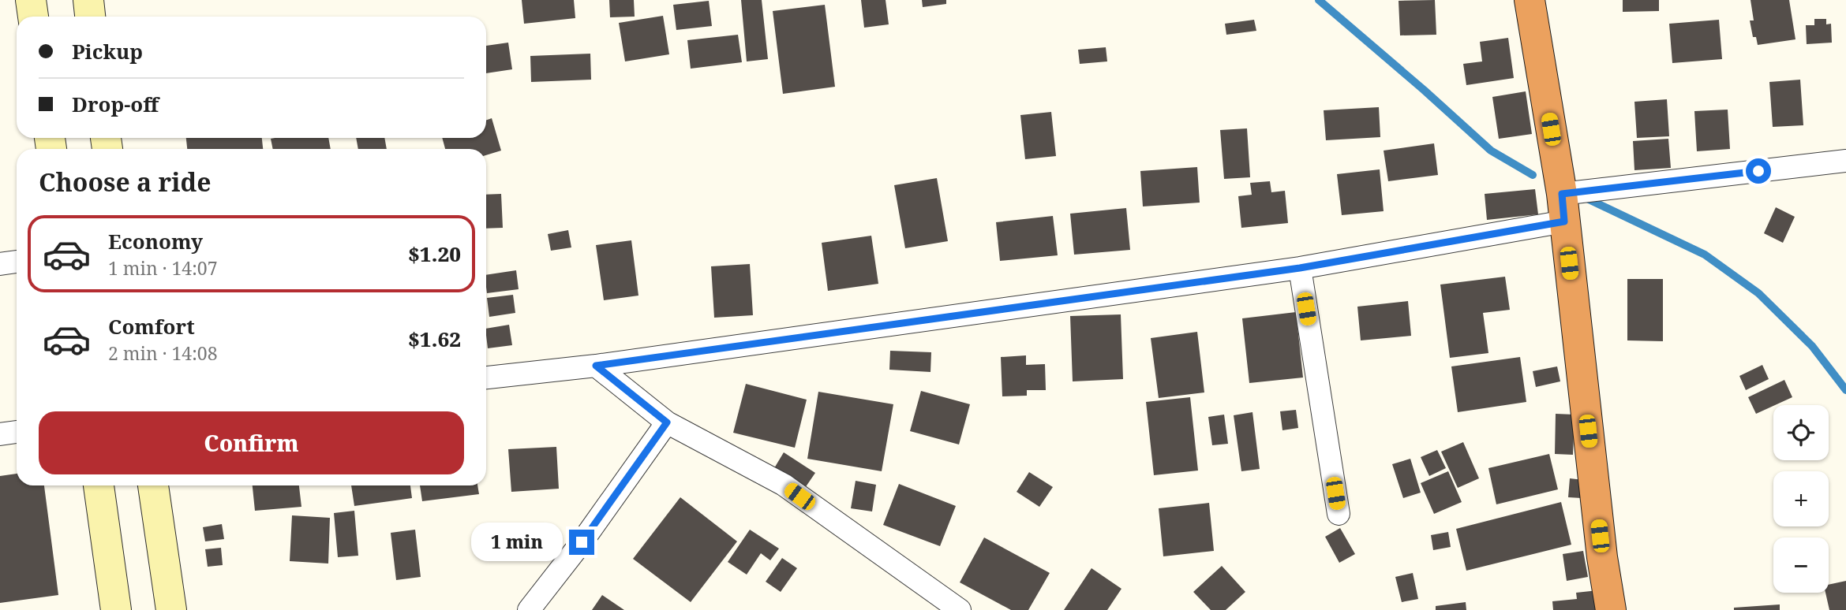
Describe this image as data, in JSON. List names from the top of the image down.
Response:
{
  "page": {
    "banner": ["Pickup", "Drop-off"],
    "heading": "Choose a ride",
    "list": [
      {
        "name": "Economy",
        "note": "1 min · 14:07",
        "value": "$1.20"
      },
      {
        "name": "Comfort",
        "note": "2 min · 14:08",
        "value": "$1.62"
      }
    ],
    "buttons": "Confirm",
    "map_buttons": ["+", "−"],
    "bubble": "1 min"
  }
}
